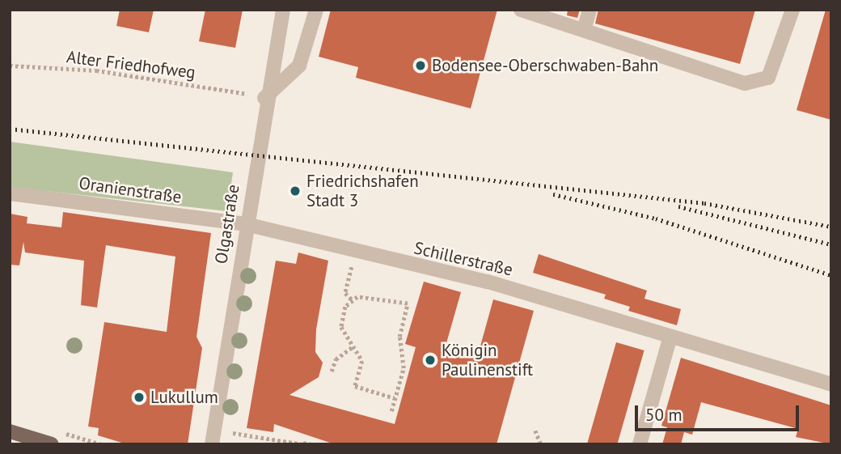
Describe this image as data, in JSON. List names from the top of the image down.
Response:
{
  "streets": {
    "street": ["Oranienstraße", "Olgastraße", "Schillerstraße"],
    "path": ["Alter Friedhofweg"]
  },
  "crossings": [
    ["Oranienstraße", "Olgastraße"],
    ["Oranienstraße", "Schillerstraße"],
    ["Olgastraße", "Schillerstraße"]
  ],
  "places": [
    "Bodensee-Oberschwaben-Bahn",
    "Friedrichshafen Stadt 3",
    "Königin Paulinenstift",
    "Lukullum"
  ],
  "scale_bar": "50 m"
}
